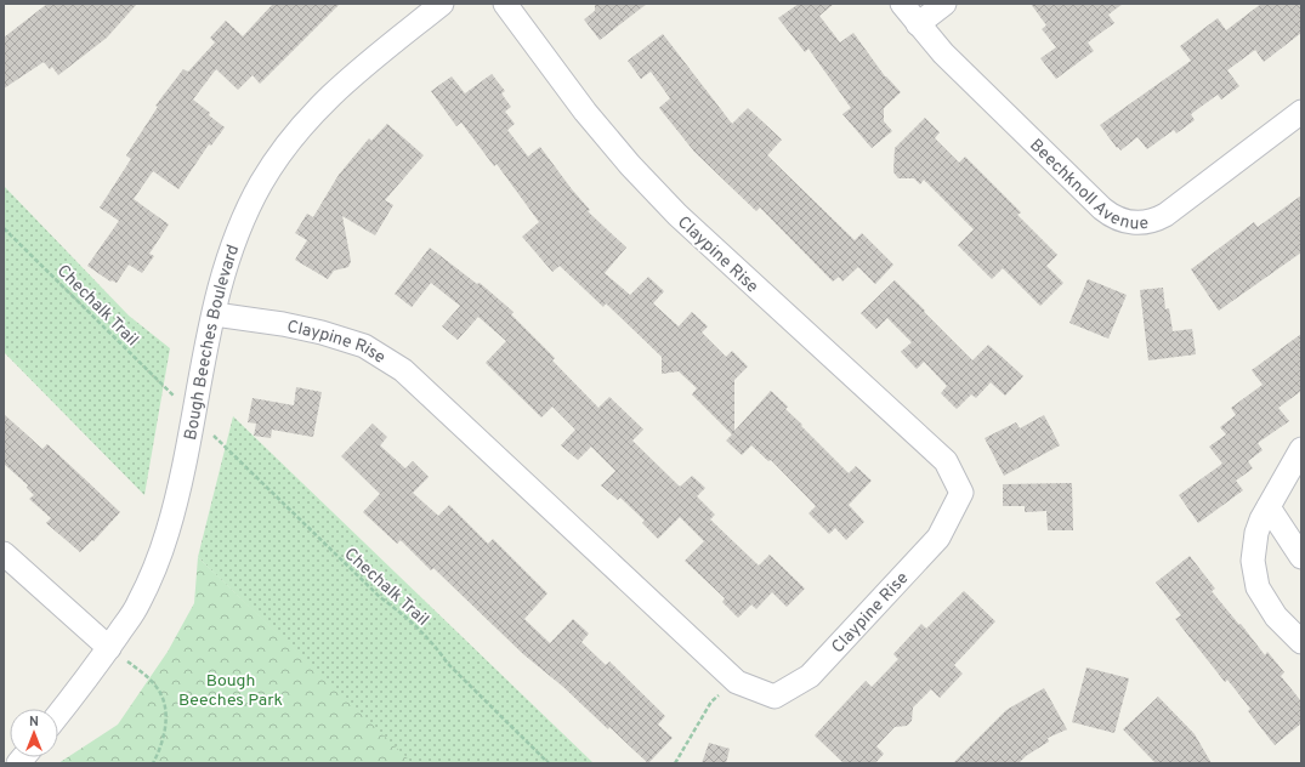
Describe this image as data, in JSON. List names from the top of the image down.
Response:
{
  "streets": {
    "street": ["Beechknoll Avenue", "Claypine Rise", "Bough Beeches Boulevard"],
    "path": ["Chechalk Trail"]
  },
  "crossings": [
    ["Claypine Rise", "Bough Beeches Boulevard"]
  ],
  "parks": ["Bough Beeches Park"],
  "north": "top"
}
